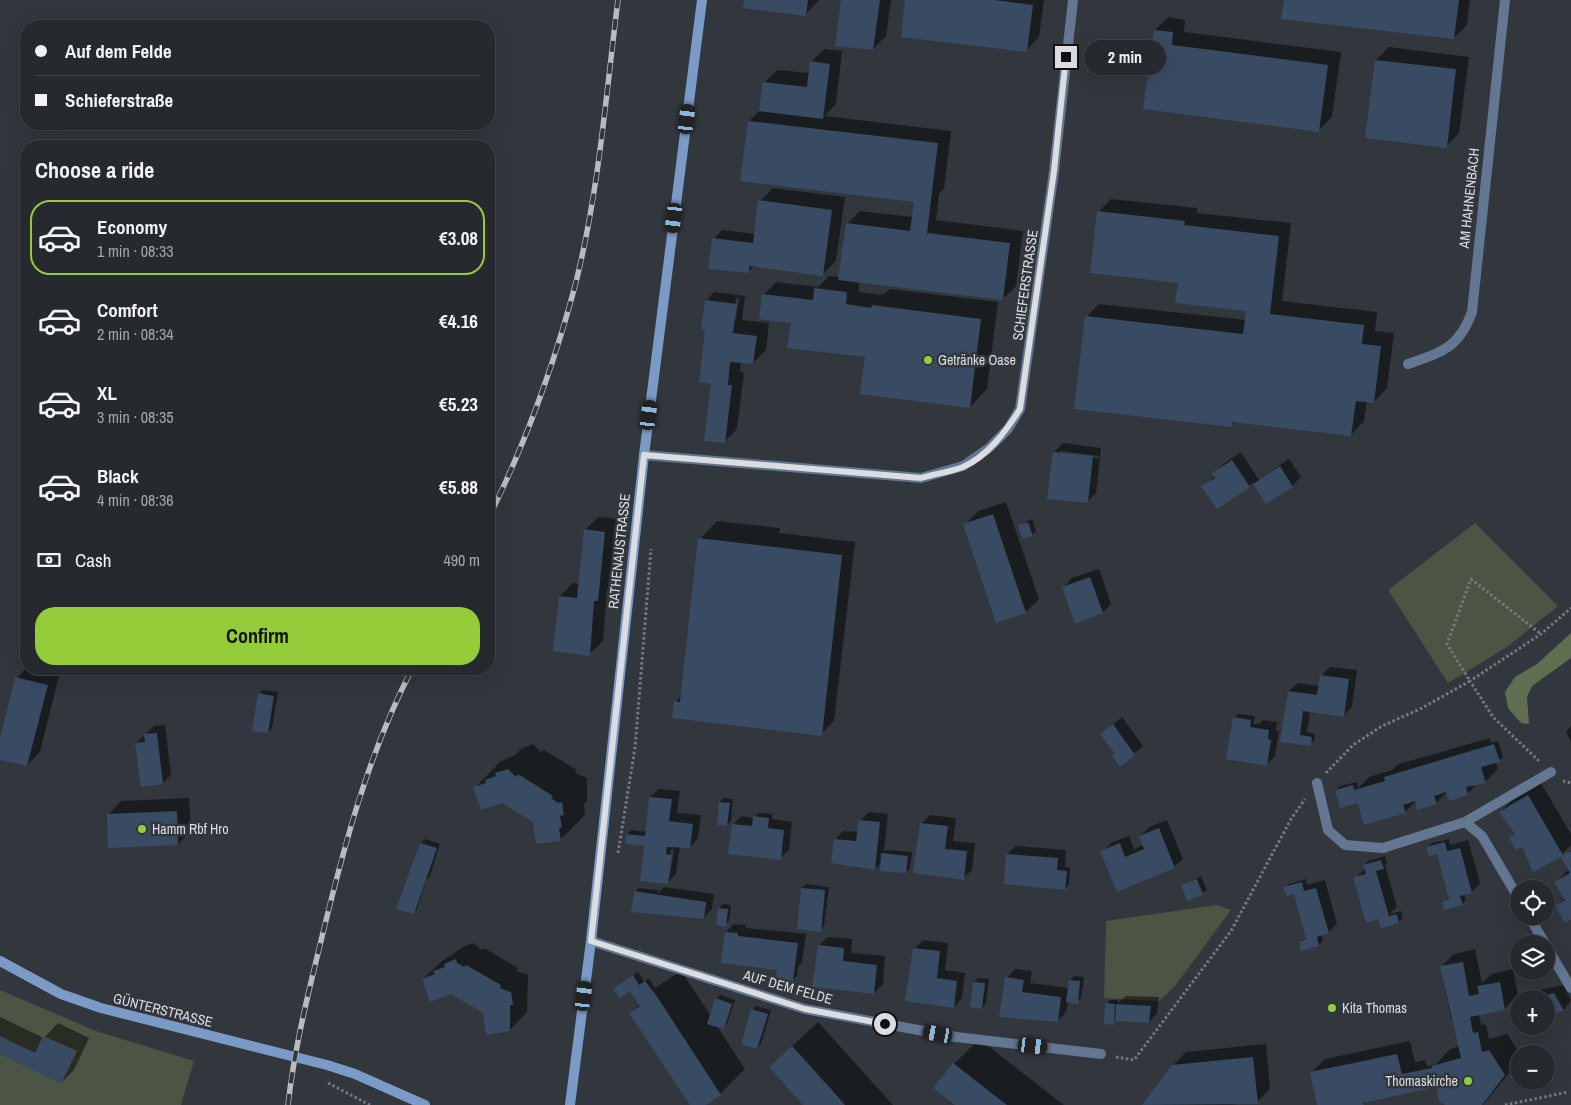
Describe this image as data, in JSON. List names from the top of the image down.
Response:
{
  "streets": {
    "street": [
      "AM HAHNENBACH",
      "SCHIEFERSTRASSE",
      "RATHENAUSTRASSE",
      "AUF DEM FELDE",
      "GÜNTERSTRASSE"
    ]
  },
  "crossings": [
    ["SCHIEFERSTRASSE", "RATHENAUSTRASSE"],
    ["RATHENAUSTRASSE", "AUF DEM FELDE"]
  ],
  "places": [
    "Getränke Oase",
    "Hamm Rbf Hro",
    "Kita Thomas",
    "Thomaskirche"
  ],
  "page": {
    "banner": ["Auf dem Felde", "Schieferstraße"],
    "bubble": "2 min",
    "heading": "Choose a ride",
    "list": [
      {
        "name": "Economy",
        "note": "1 min · 08:33",
        "value": "€3.08"
      },
      {
        "name": "Comfort",
        "note": "2 min · 08:34",
        "value": "€4.16"
      },
      {
        "name": "XL",
        "note": "3 min · 08:35",
        "value": "€5.23"
      },
      {
        "name": "Black",
        "note": "4 min · 08:36",
        "value": "€5.88"
      }
    ],
    "pay": ["Cash", "490 m"],
    "buttons": "Confirm",
    "map_buttons": ["+", "−"]
  }
}
